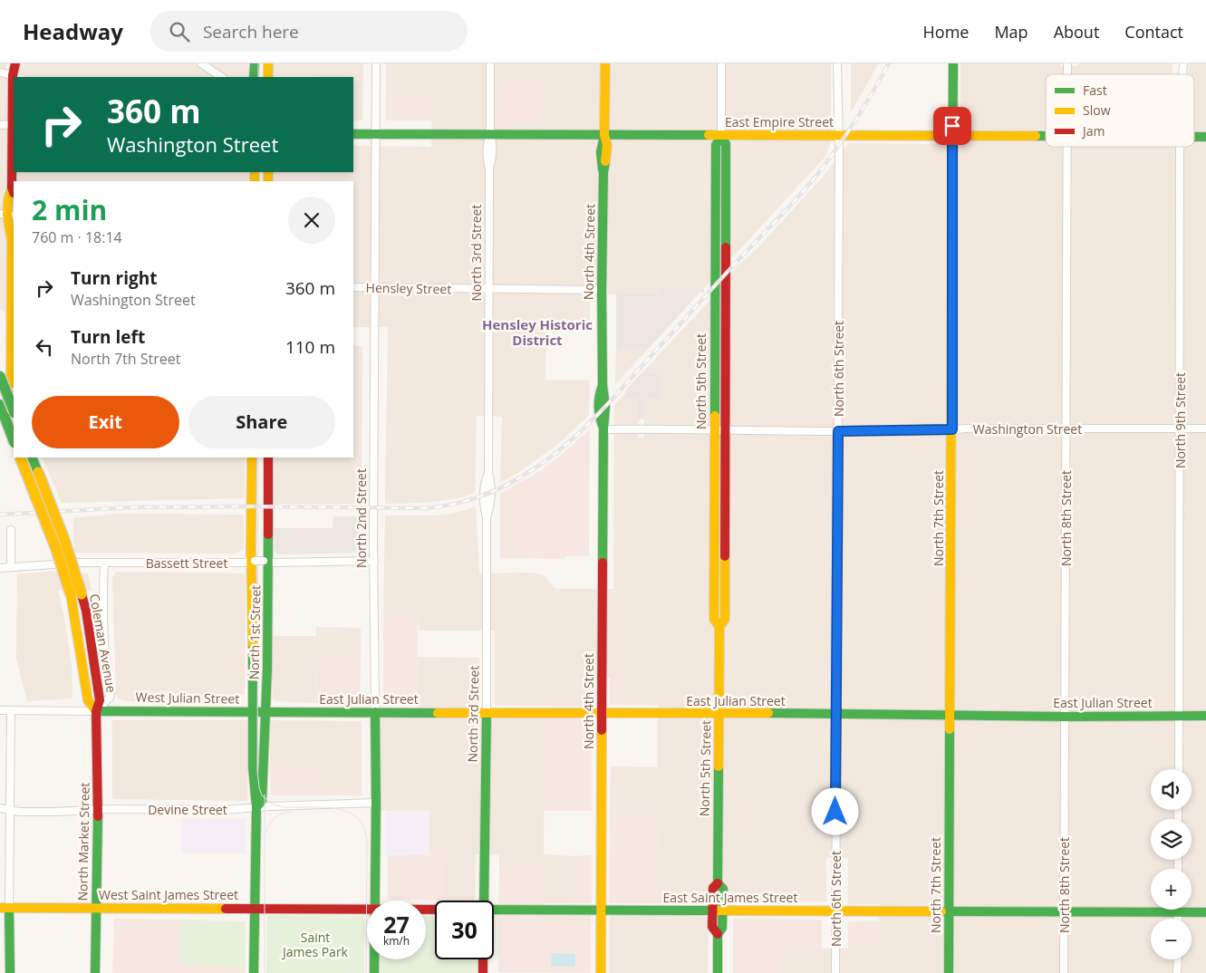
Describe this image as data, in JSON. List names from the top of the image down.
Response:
{
  "streets": {
    "street": [
      "East Empire Street",
      "North 4th Street",
      "North 3rd Street",
      "Hensley Street",
      "North 6th Street",
      "North 5th Street",
      "North 9th Street",
      "Washington Street",
      "North 2nd Street",
      "North 7th Street",
      "North 8th Street",
      "Bassett Street",
      "North 1st Street",
      "Coleman Avenue",
      "West Julian Street",
      "East Julian Street",
      "Devine Street",
      "North Market Street",
      "West Saint James Street",
      "East Saint James Street"
    ]
  },
  "crossings": [
    ["East Empire Street", "North 4th Street"],
    ["East Empire Street", "North 3rd Street"],
    ["East Empire Street", "North 6th Street"],
    ["East Empire Street", "North 5th Street"],
    ["East Empire Street", "North 2nd Street"],
    ["East Empire Street", "North 7th Street"],
    ["North 4th Street", "Hensley Street"],
    ["North 4th Street", "Washington Street"],
    ["North 4th Street", "East Julian Street"],
    ["North 4th Street", "East Saint James Street"],
    ["North 3rd Street", "Hensley Street"],
    ["North 3rd Street", "East Julian Street"],
    ["Hensley Street", "North 2nd Street"],
    ["North 6th Street", "Washington Street"],
    ["North 6th Street", "East Julian Street"],
    ["North 6th Street", "East Saint James Street"],
    ["North 5th Street", "Washington Street"],
    ["North 5th Street", "East Julian Street"],
    ["North 5th Street", "East Saint James Street"],
    ["North 9th Street", "Washington Street"],
    ["North 9th Street", "East Julian Street"],
    ["Washington Street", "North 7th Street"],
    ["Washington Street", "North 8th Street"],
    ["North 2nd Street", "Bassett Street"],
    ["North 2nd Street", "East Julian Street"],
    ["North 2nd Street", "Devine Street"],
    ["North 7th Street", "East Julian Street"],
    ["North 7th Street", "East Saint James Street"],
    ["North 8th Street", "East Julian Street"],
    ["North 8th Street", "East Saint James Street"],
    ["Bassett Street", "North 1st Street"],
    ["North 1st Street", "West Julian Street"],
    ["North 1st Street", "East Julian Street"],
    ["North 1st Street", "Devine Street"],
    ["North 1st Street", "West Saint James Street"],
    ["North 1st Street", "East Saint James Street"],
    ["Coleman Avenue", "West Julian Street"],
    ["Coleman Avenue", "North Market Street"],
    ["West Julian Street", "East Julian Street"],
    ["West Julian Street", "North Market Street"],
    ["Devine Street", "North Market Street"],
    ["North Market Street", "West Saint James Street"],
    ["West Saint James Street", "East Saint James Street"]
  ],
  "districts": ["Hensley Historic District"],
  "parks": ["Saint James Park"],
  "legend": ["Fast", "Slow", "Jam"],
  "page": {
    "header": "Headway",
    "search": "Search here",
    "nav": [
      "Home",
      "Map",
      "About",
      "Contact"
    ],
    "turn": ["360 m", "Washington Street"],
    "heading": ["2 min", "760 m · 18:14"],
    "list": [
      {
        "name": "Turn right",
        "note": "Washington Street",
        "value": "360 m"
      },
      {
        "name": "Turn left",
        "note": "North 7th Street",
        "value": "110 m"
      }
    ],
    "buttons": ["Exit", "Share"],
    "map_buttons": ["+", "−"],
    "speed": "27 km/h",
    "limit": "30"
  }
}
